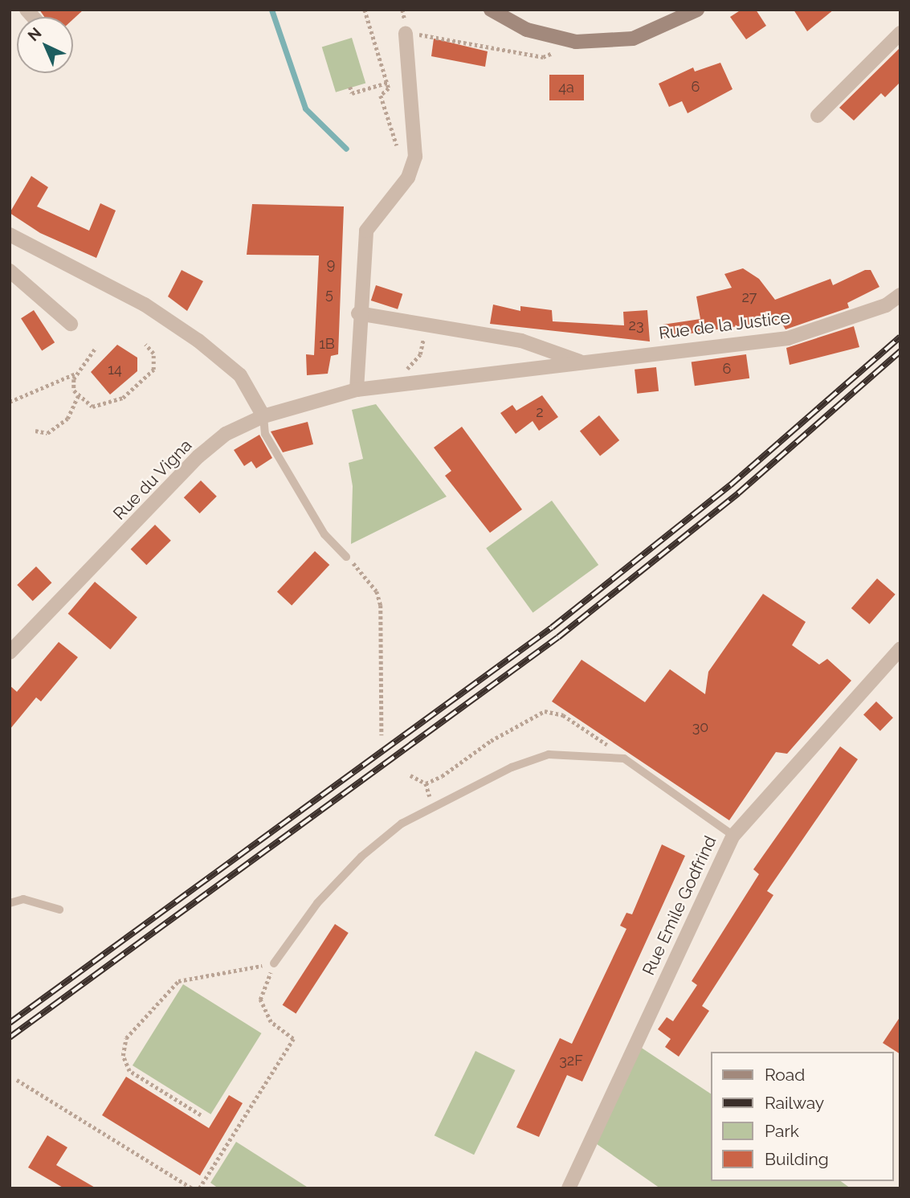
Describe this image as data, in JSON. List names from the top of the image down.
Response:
{
  "streets": {
    "street": ["Rue de la Justice", "Rue du Vigna", "Rue Emile Godfrind"]
  },
  "crossings": [
    ["Rue de la Justice", "Rue du Vigna"]
  ],
  "house_numbers": [
    "6",
    "4a",
    "9",
    "5",
    "27",
    "23",
    "1B",
    "6",
    "14",
    "2",
    "30",
    "32F"
  ],
  "legend": [
    "Road",
    "Railway",
    "Park",
    "Building"
  ],
  "north": "top left"
}
